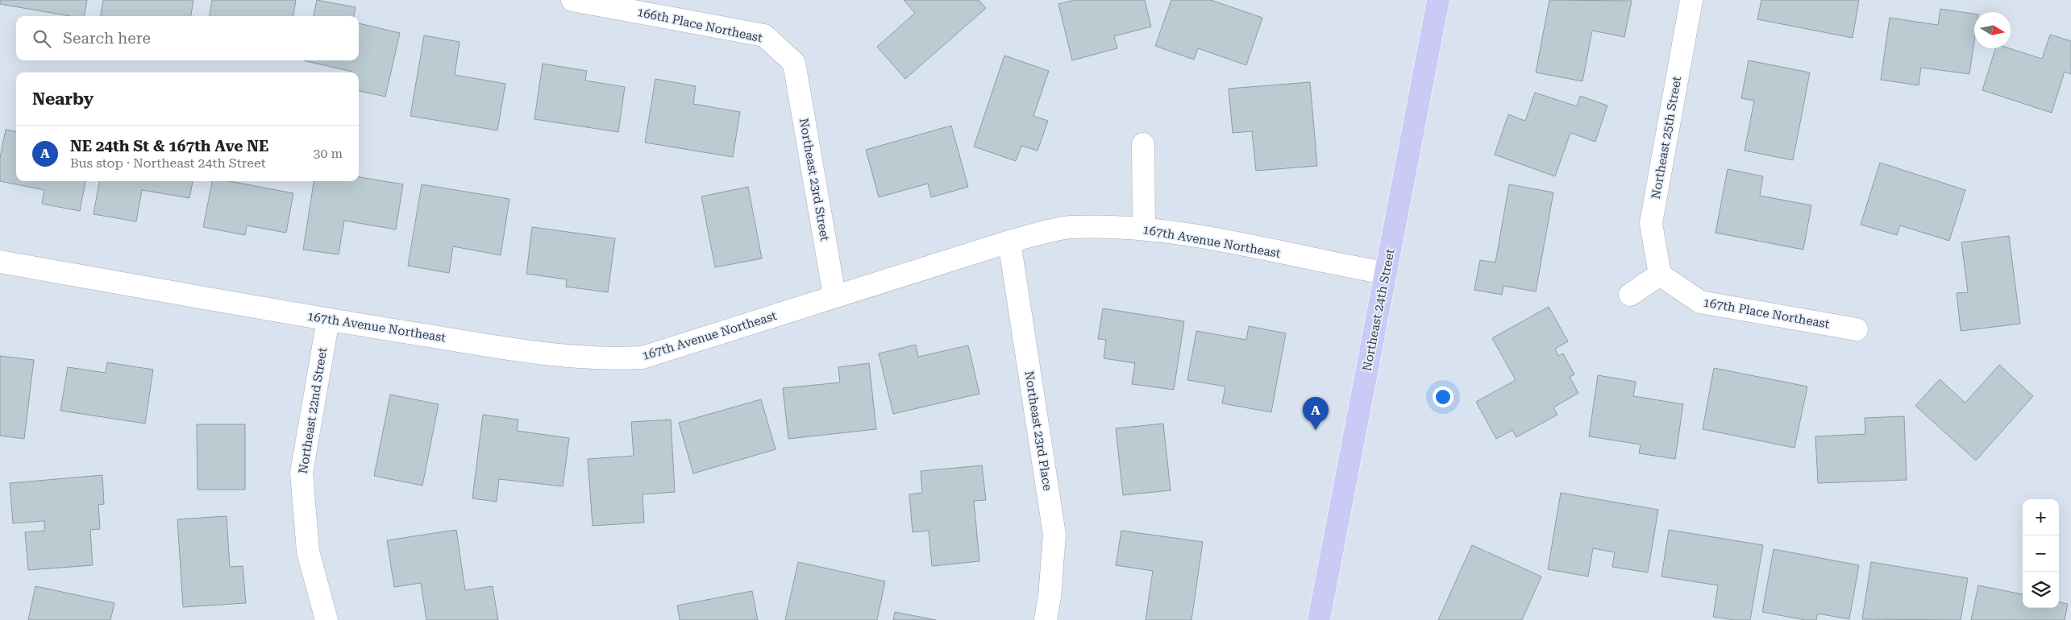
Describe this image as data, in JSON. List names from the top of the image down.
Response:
{
  "streets": {
    "main road": ["Northeast 24th Street"],
    "street": [
      "166th Place Northeast",
      "Northeast 25th Street",
      "Northeast 23rd Street",
      "167th Avenue Northeast",
      "167th Place Northeast",
      "Northeast 22nd Street",
      "Northeast 23rd Place"
    ]
  },
  "crossings": [
    ["166th Place Northeast", "Northeast 23rd Street"],
    ["Northeast 25th Street", "167th Place Northeast"],
    ["Northeast 23rd Street", "167th Avenue Northeast"],
    ["167th Avenue Northeast", "Northeast 24th Street"],
    ["167th Avenue Northeast", "Northeast 22nd Street"],
    ["167th Avenue Northeast", "Northeast 23rd Place"]
  ],
  "north": "right",
  "page": {
    "search": "Search here",
    "heading": "Nearby",
    "list": [
      {
        "mark": "A",
        "name": "NE 24th St & 167th Ave NE",
        "note": "Bus stop · Northeast 24th Street",
        "value": "30 m"
      }
    ],
    "pins": "A",
    "map_buttons": ["+", "−"]
  }
}
